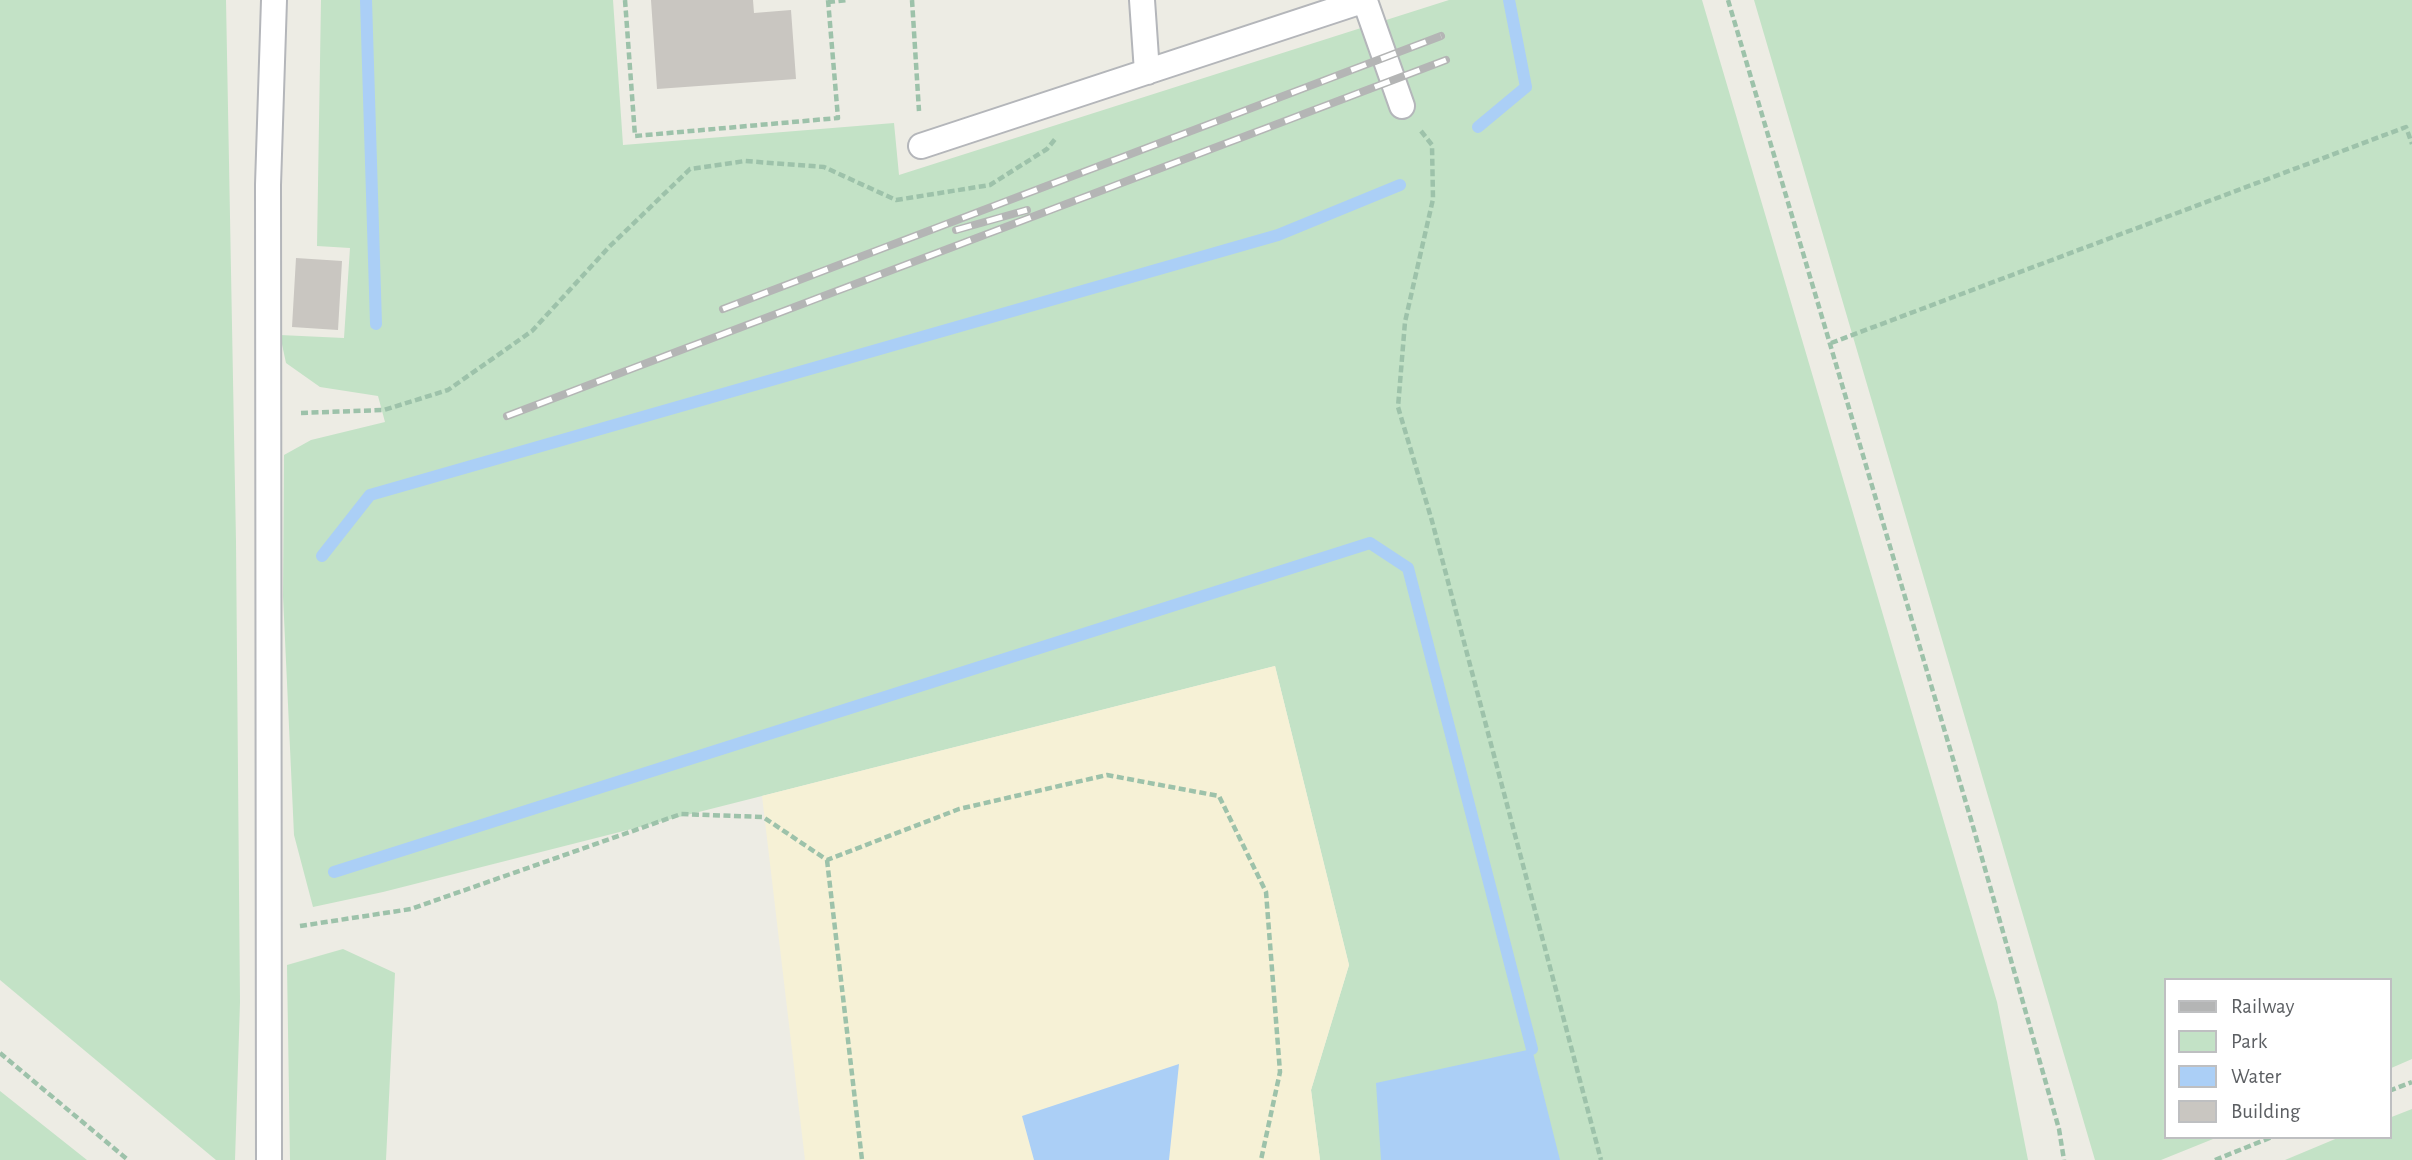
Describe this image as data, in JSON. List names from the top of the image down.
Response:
{
  "legend": [
    "Railway",
    "Park",
    "Water",
    "Building"
  ]
}
